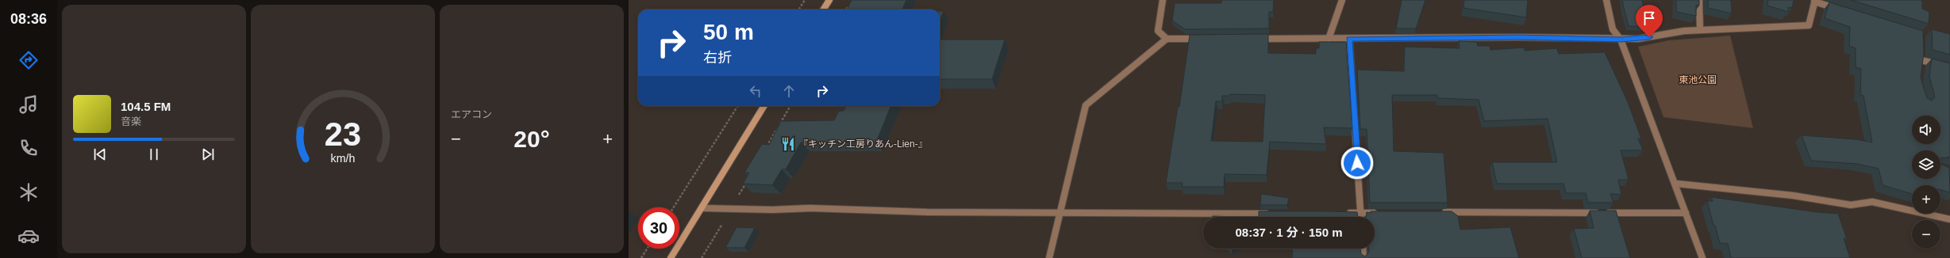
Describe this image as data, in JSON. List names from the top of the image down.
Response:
{
  "parks": ["東池公園"],
  "places": {
    "restaurant": ["『キッチン工房りあん-Lien-』"]
  },
  "page": {
    "tabs": "08:36",
    "tile": "エアコン",
    "turn": ["50 m", "右折"],
    "song": ["104.5 FM", "音楽"],
    "map_buttons": ["+", "−"],
    "heat": ["−", "20°", "+"],
    "limit": "30",
    "trip": "08:37 · 1 分 · 150 m",
    "gauge": ["23", "km/h"]
  }
}
